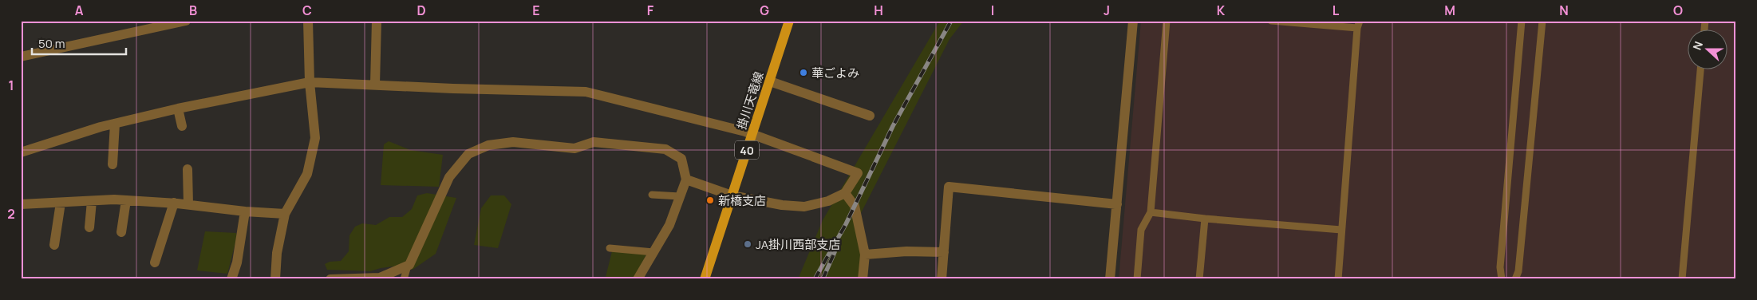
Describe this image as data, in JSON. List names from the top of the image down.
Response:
{
  "streets": {
    "main road": ["掛川天竜線", "40"]
  },
  "places": ["華ごよみ", "新橋支店", "JA掛川西部支店"],
  "scale_bar": "50 m",
  "north": "left",
  "grid": {
    "columns": [
      "A",
      "B",
      "C",
      "D",
      "E",
      "F",
      "G",
      "H",
      "I",
      "J",
      "K",
      "L",
      "M",
      "N",
      "O"
    ],
    "rows": ["1", "2"]
  }
}
